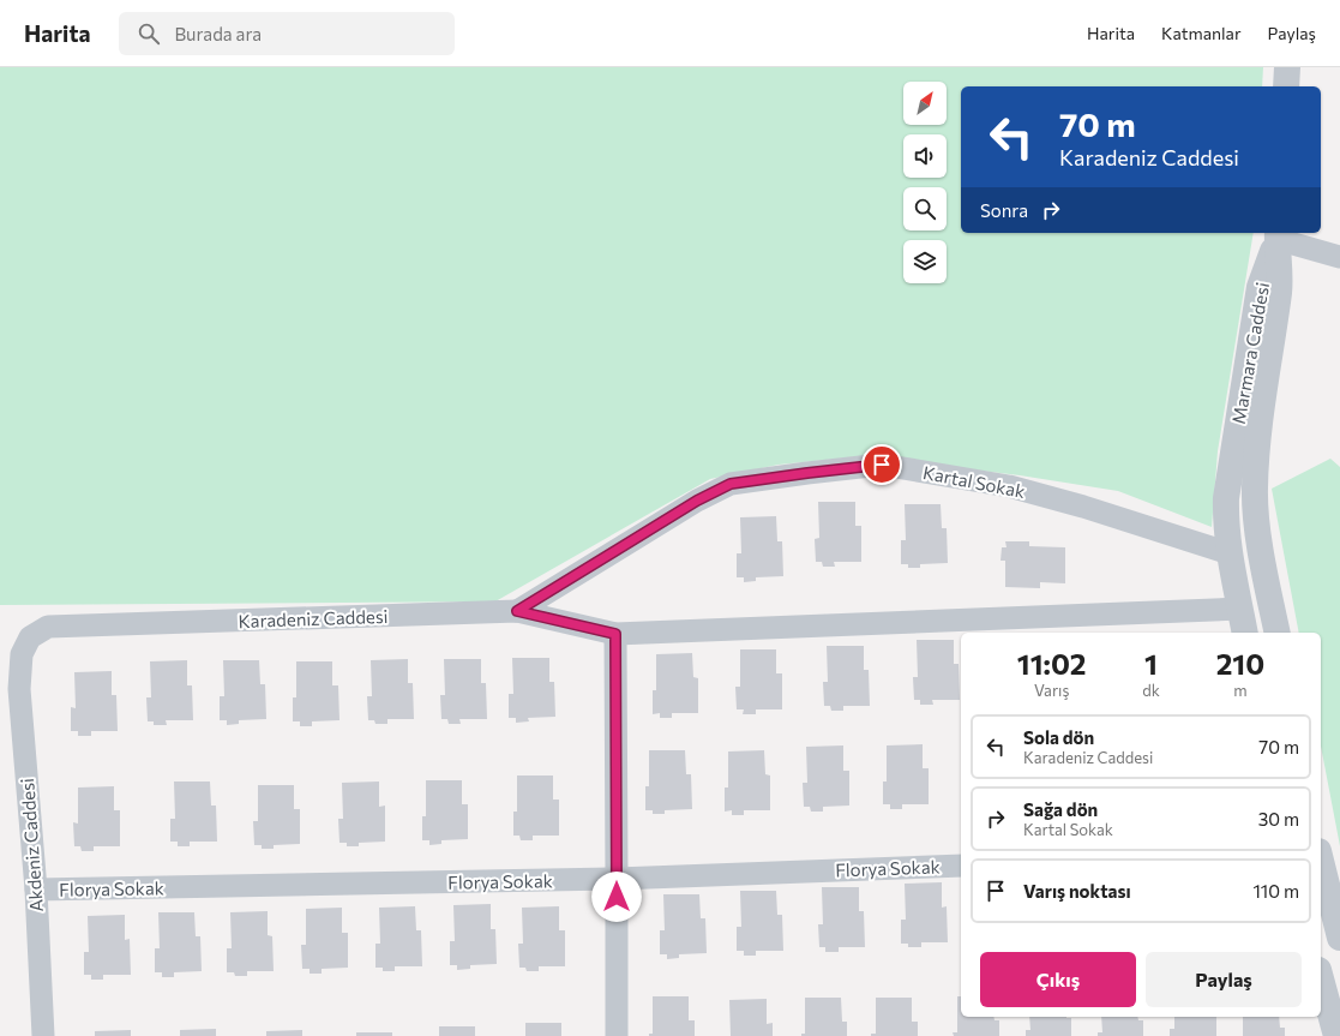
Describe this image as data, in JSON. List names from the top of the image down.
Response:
{
  "streets": {
    "street": [
      "Marmara Caddesi",
      "Kartal Sokak",
      "Karadeniz Caddesi",
      "Akdeniz Caddesi",
      "Florya Sokak"
    ]
  },
  "crossings": [
    ["Marmara Caddesi", "Kartal Sokak"],
    ["Kartal Sokak", "Karadeniz Caddesi"],
    ["Karadeniz Caddesi", "Akdeniz Caddesi"],
    ["Akdeniz Caddesi", "Florya Sokak"]
  ],
  "north": "top right",
  "page": {
    "header": "Harita",
    "search": "Burada ara",
    "nav": ["Harita", "Katmanlar", "Paylaş"],
    "turn": ["70 m", "Karadeniz Caddesi"],
    "then": "Sonra",
    "eta": [
      "11:02",
      "Varış",
      "1",
      "dk",
      "210",
      "m"
    ],
    "list": [
      {
        "name": "Sola dön",
        "note": "Karadeniz Caddesi",
        "value": "70 m"
      },
      {
        "name": "Sağa dön",
        "note": "Kartal Sokak",
        "value": "30 m"
      },
      {
        "name": "Varış noktası",
        "value": "110 m"
      }
    ],
    "buttons": ["Çıkış", "Paylaş"]
  }
}
